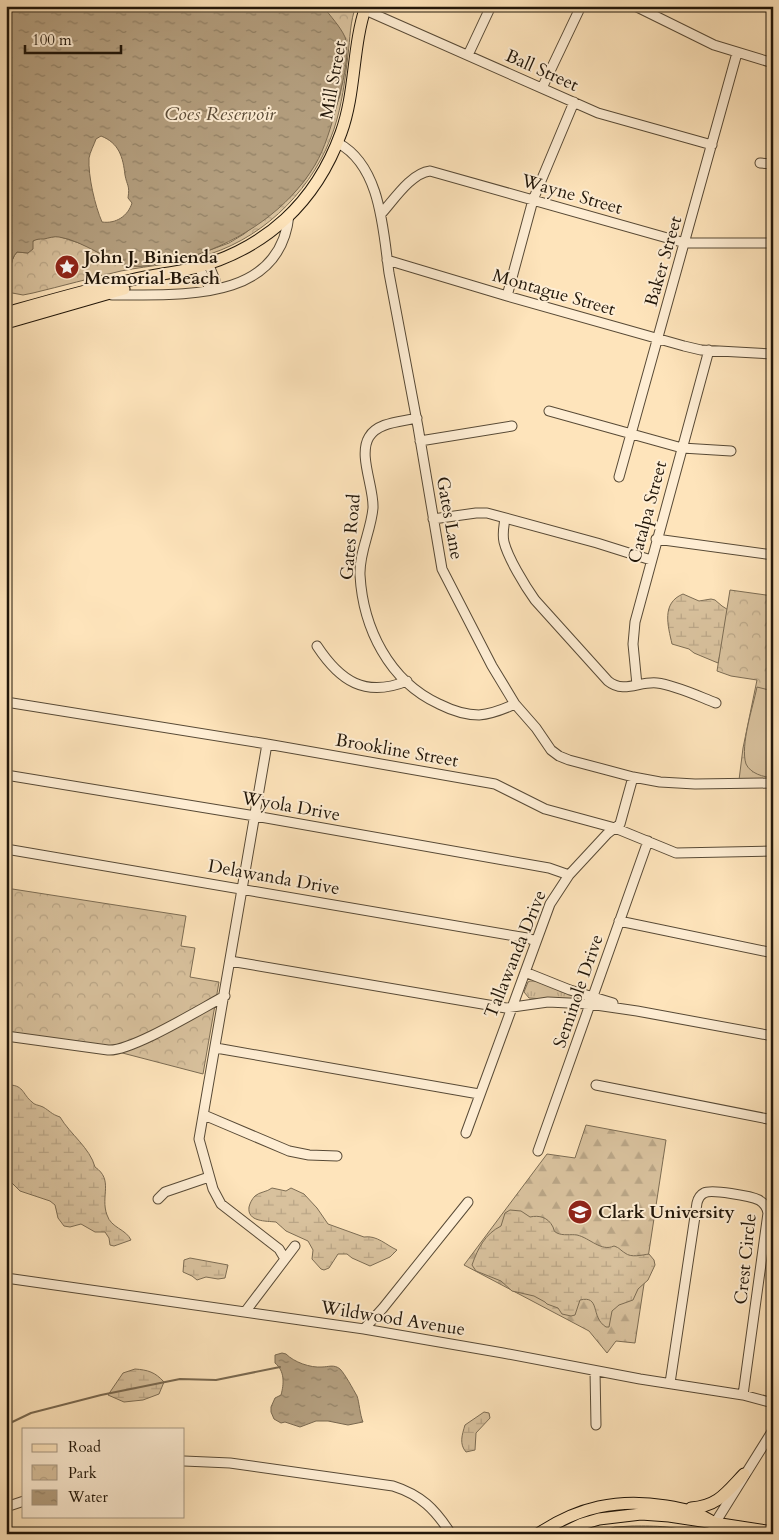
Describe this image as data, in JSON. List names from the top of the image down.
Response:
{
  "streets": {
    "main road": ["Mill Street"],
    "street": [
      "Ball Street",
      "Wayne Street",
      "Baker Street",
      "Montague Street",
      "Catalpa Street",
      "Gates Lane",
      "Gates Road",
      "Brookline Street",
      "Wyola Drive",
      "Delawanda Drive",
      "Tallawanda Drive",
      "Seminole Drive",
      "Crest Circle",
      "Wildwood Avenue"
    ]
  },
  "crossings": [
    ["Ball Street", "Mill Street"],
    ["Ball Street", "Baker Street"],
    ["Mill Street", "Gates Lane"],
    ["Wayne Street", "Baker Street"],
    ["Wayne Street", "Gates Lane"],
    ["Baker Street", "Montague Street"],
    ["Montague Street", "Catalpa Street"],
    ["Montague Street", "Gates Lane"],
    ["Gates Lane", "Gates Road"],
    ["Gates Lane", "Tallawanda Drive"],
    ["Brookline Street", "Tallawanda Drive"],
    ["Brookline Street", "Seminole Drive"],
    ["Wyola Drive", "Tallawanda Drive"],
    ["Delawanda Drive", "Tallawanda Drive"],
    ["Crest Circle", "Wildwood Avenue"]
  ],
  "water": ["Coes Reservoir"],
  "places": {
    "place": ["John J. Binienda Memorial Beach"],
    "school or university": ["Clark University"]
  },
  "legend": ["Road", "Park", "Water"],
  "scale_bar": "100 m"
}
